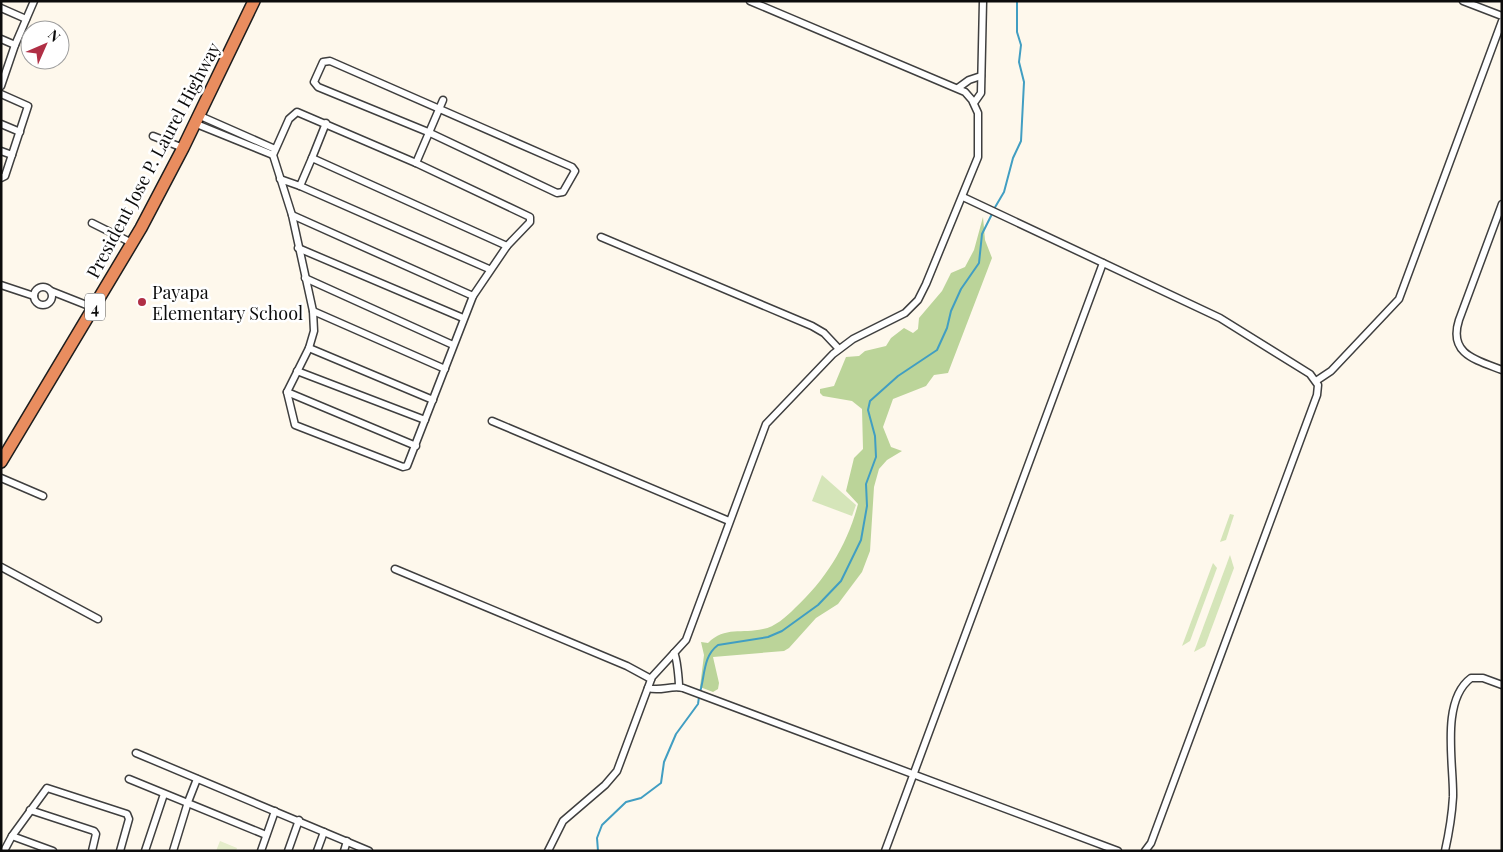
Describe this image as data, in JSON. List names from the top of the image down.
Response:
{
  "streets": {
    "highway": ["President Jose P. Laurel Highway", "4"]
  },
  "places": ["Payapa Elementary School"],
  "north": "top right"
}
